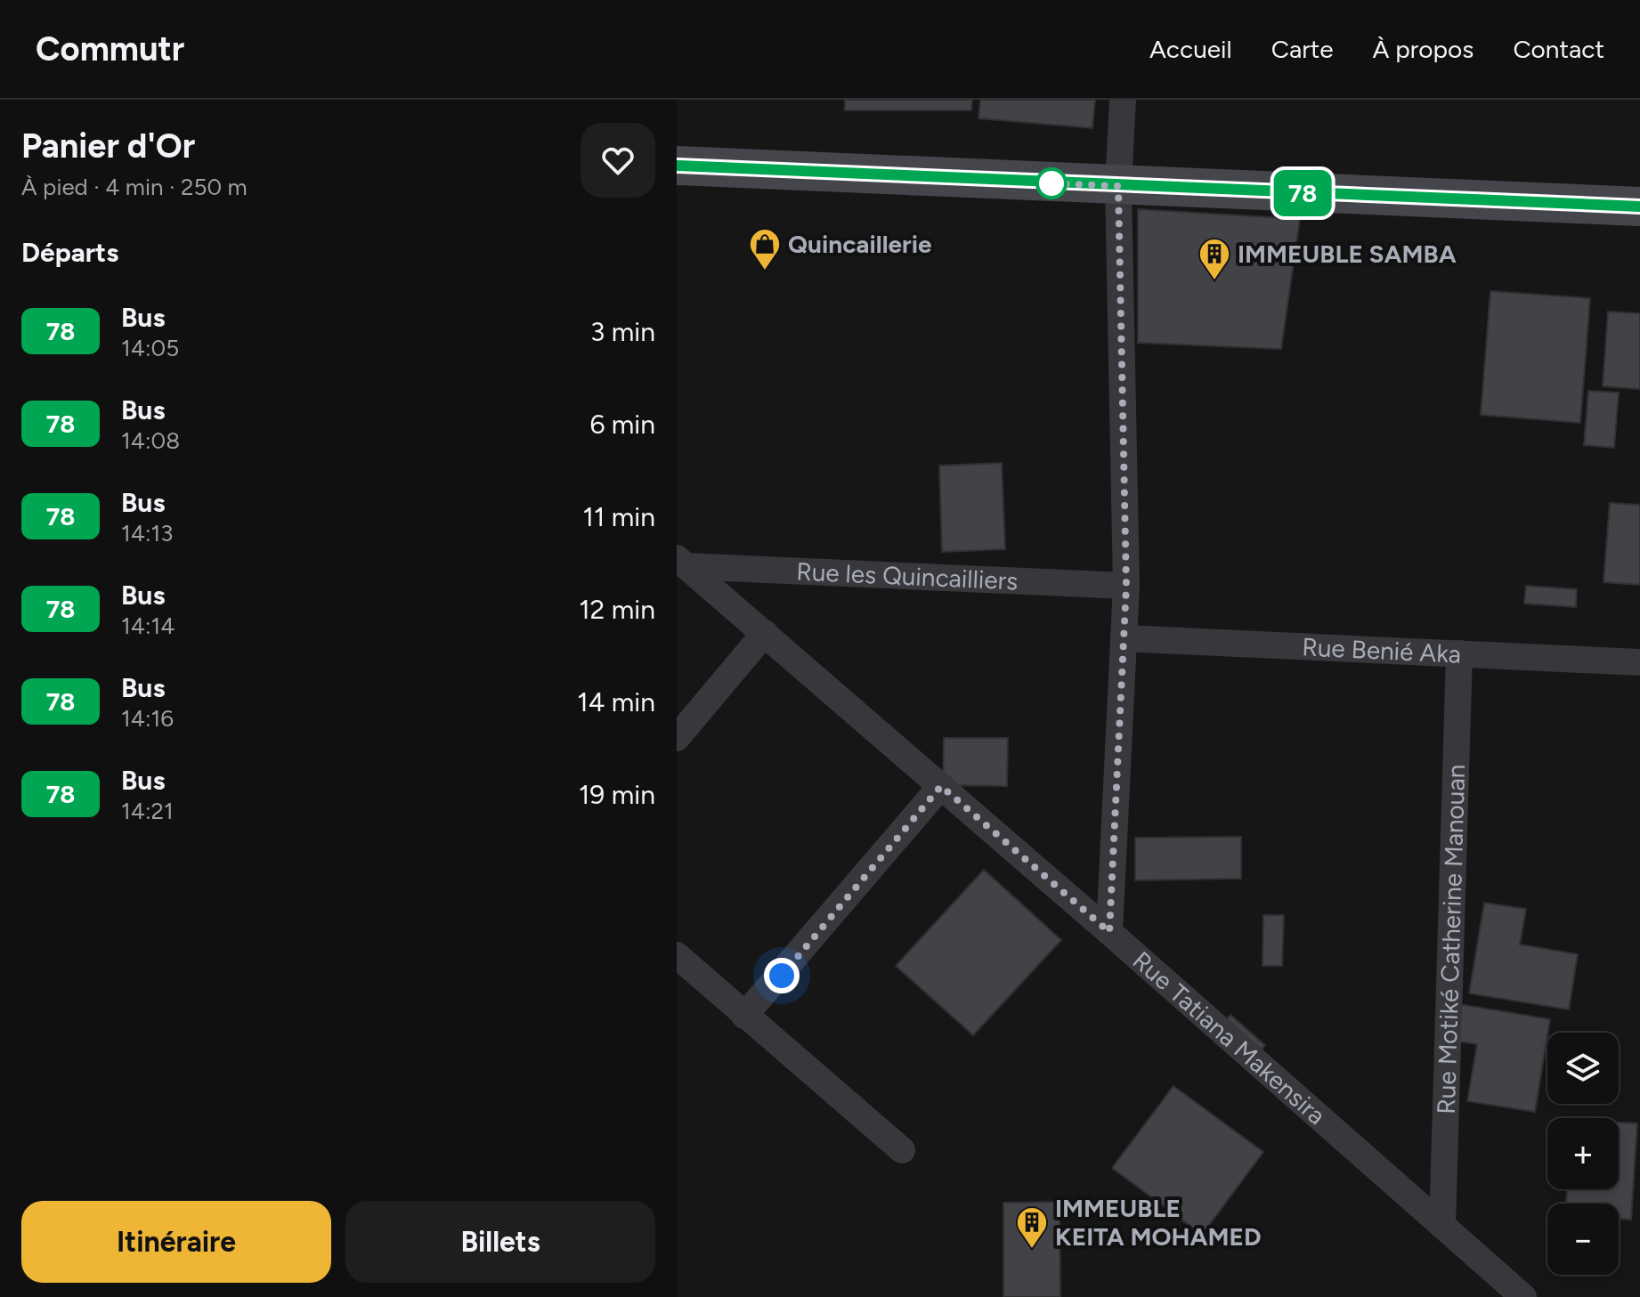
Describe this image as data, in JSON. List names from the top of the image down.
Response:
{
  "streets": {
    "street": [
      "Rue les Quincailliers",
      "Rue Benié Aka",
      "Rue Motiké Catherine Manouan",
      "Rue Tatiana Makensira"
    ]
  },
  "crossings": [
    ["Rue les Quincailliers", "Rue Tatiana Makensira"],
    ["Rue Benié Aka", "Rue Motiké Catherine Manouan"],
    ["Rue Motiké Catherine Manouan", "Rue Tatiana Makensira"]
  ],
  "places": {
    "shop": ["Quincaillerie"],
    "building": ["IMMEUBLE SAMBA", "IMMEUBLE KEITA MOHAMED"]
  },
  "lines": ["bus line 78"],
  "page": {
    "header": "Commutr",
    "nav": [
      "Accueil",
      "Carte",
      "À propos",
      "Contact"
    ],
    "heading": [
      ["Panier d'Or", "À pied · 4 min · 250 m"],
      "Départs"
    ],
    "on_map": "78",
    "list": [
      {
        "mark": "78",
        "name": "Bus",
        "note": "14:05",
        "value": "3 min"
      },
      {
        "mark": "78",
        "name": "Bus",
        "note": "14:08",
        "value": "6 min"
      },
      {
        "mark": "78",
        "name": "Bus",
        "note": "14:13",
        "value": "11 min"
      },
      {
        "mark": "78",
        "name": "Bus",
        "note": "14:14",
        "value": "12 min"
      },
      {
        "mark": "78",
        "name": "Bus",
        "note": "14:16",
        "value": "14 min"
      },
      {
        "mark": "78",
        "name": "Bus",
        "note": "14:21",
        "value": "19 min"
      }
    ],
    "map_buttons": ["+", "−"],
    "buttons": ["Itinéraire", "Billets"]
  }
}
